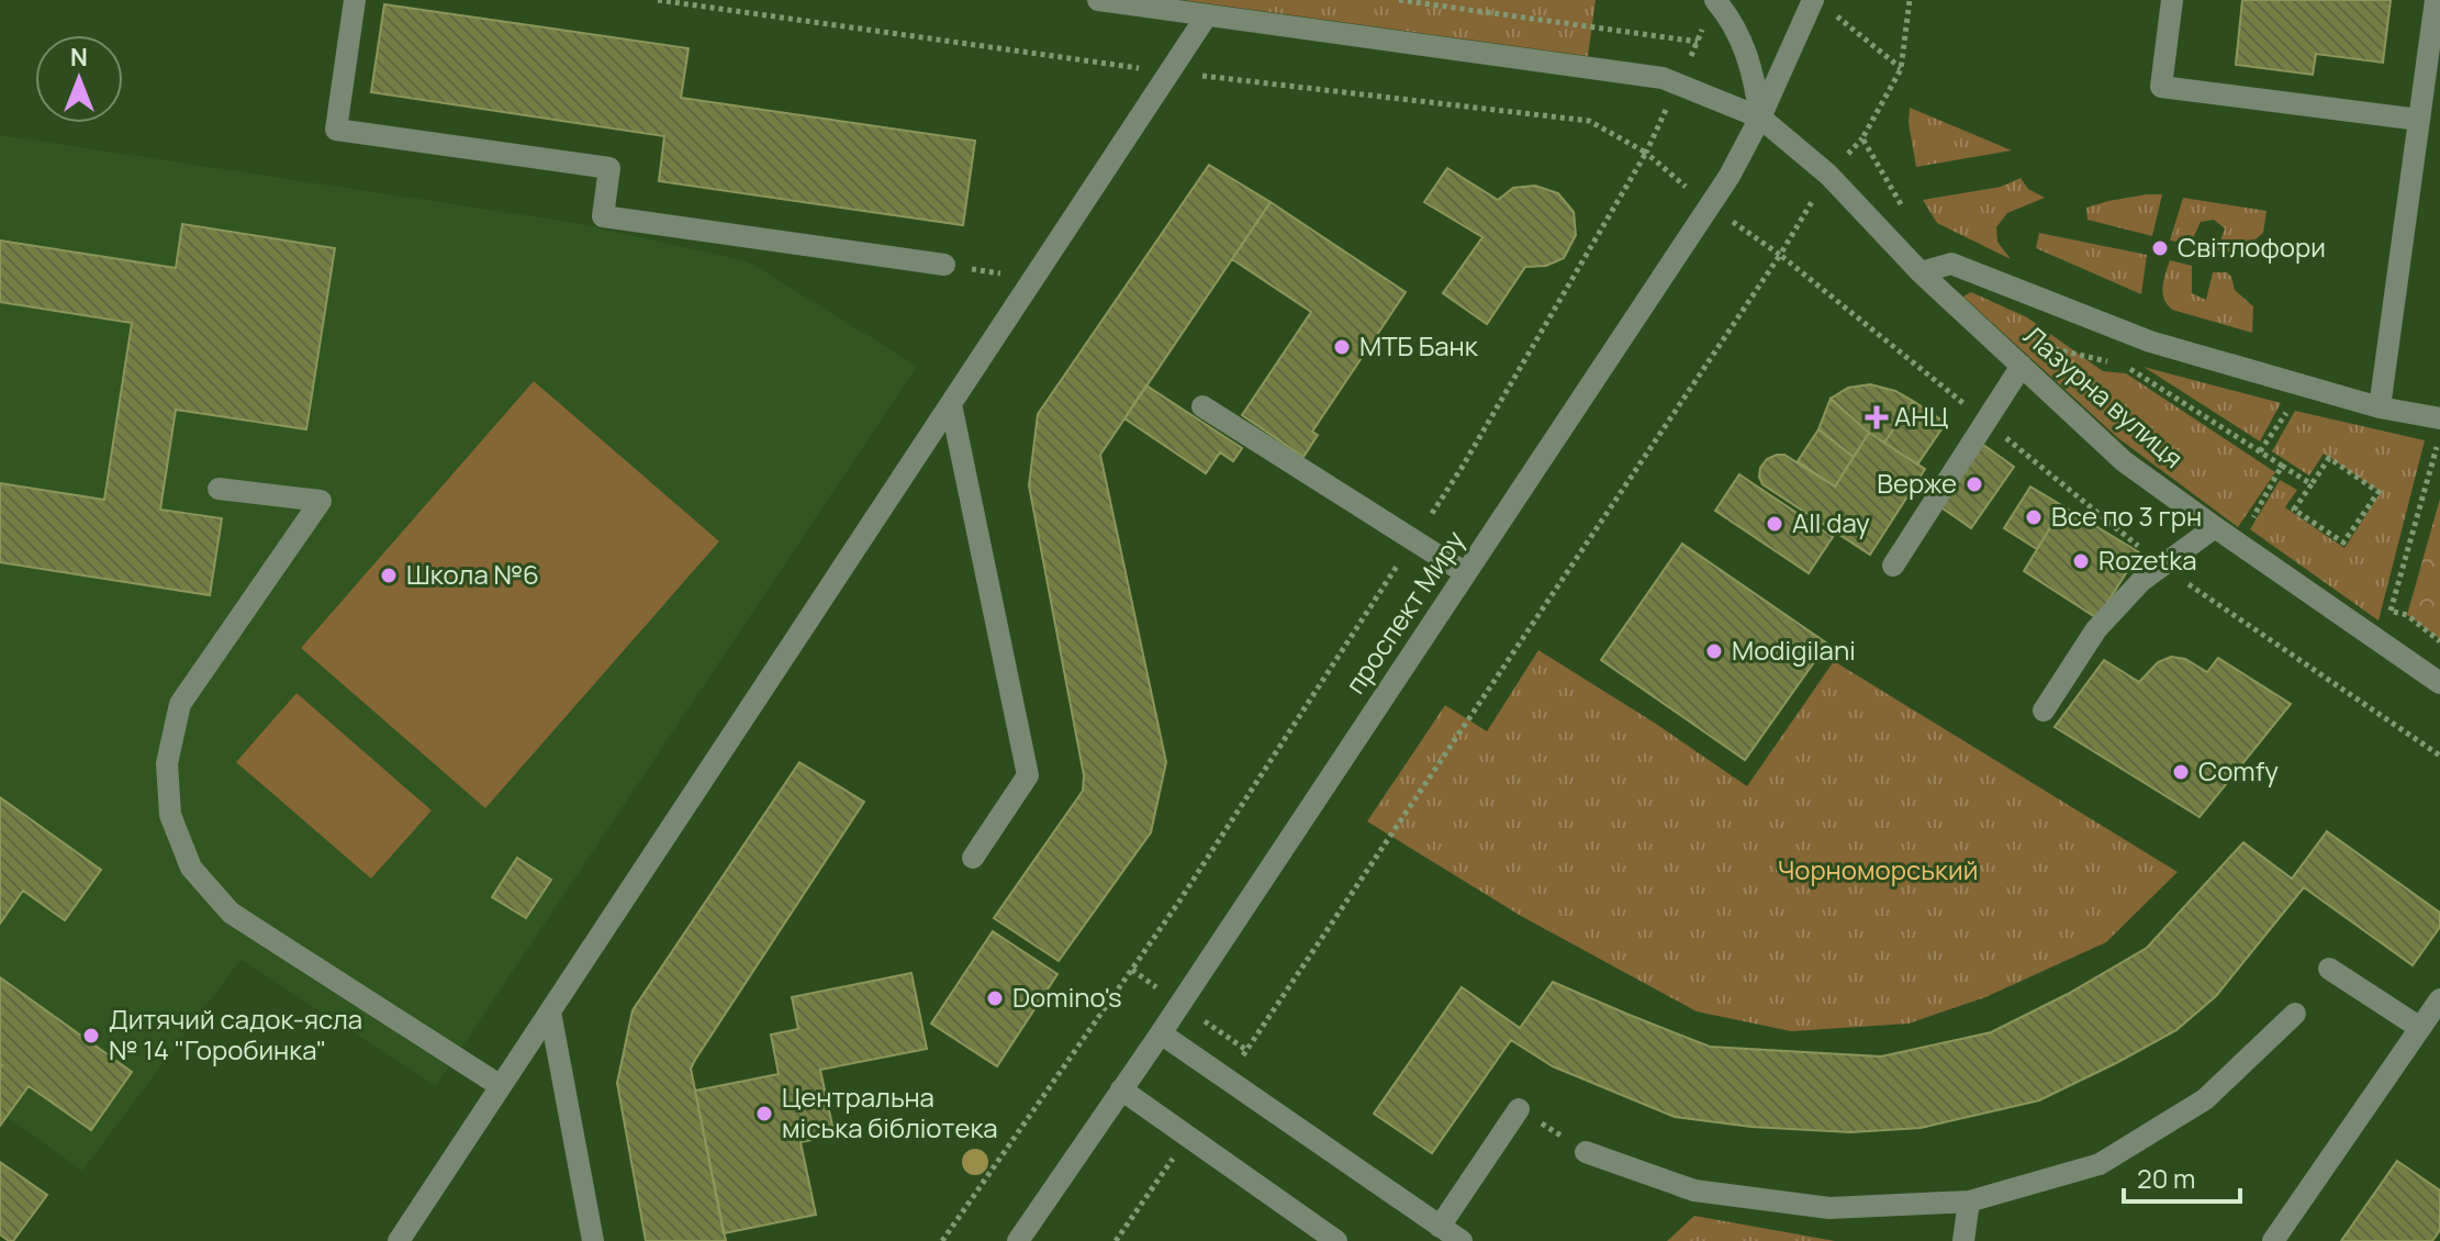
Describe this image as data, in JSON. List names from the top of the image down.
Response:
{
  "streets": {
    "street": ["Лазурна вулиця", "проспект Миру"]
  },
  "crossings": [
    ["Лазурна вулиця", "проспект Миру"]
  ],
  "parks": ["Чорноморський"],
  "places": {
    "other": [
      "Світлофори",
      "МТБ Банк",
      "Верже",
      "Все по 3 грн",
      "All day",
      "Rozetka",
      "Школа №6",
      "Modigilani",
      "Comfy",
      "Domino's",
      "Дитячий садок-ясла № 14 \"Горобинка\"",
      "Центральна міська бібліотека"
    ],
    "health": ["АНЦ"]
  },
  "scale_bar": "20 m",
  "north": "top"
}
